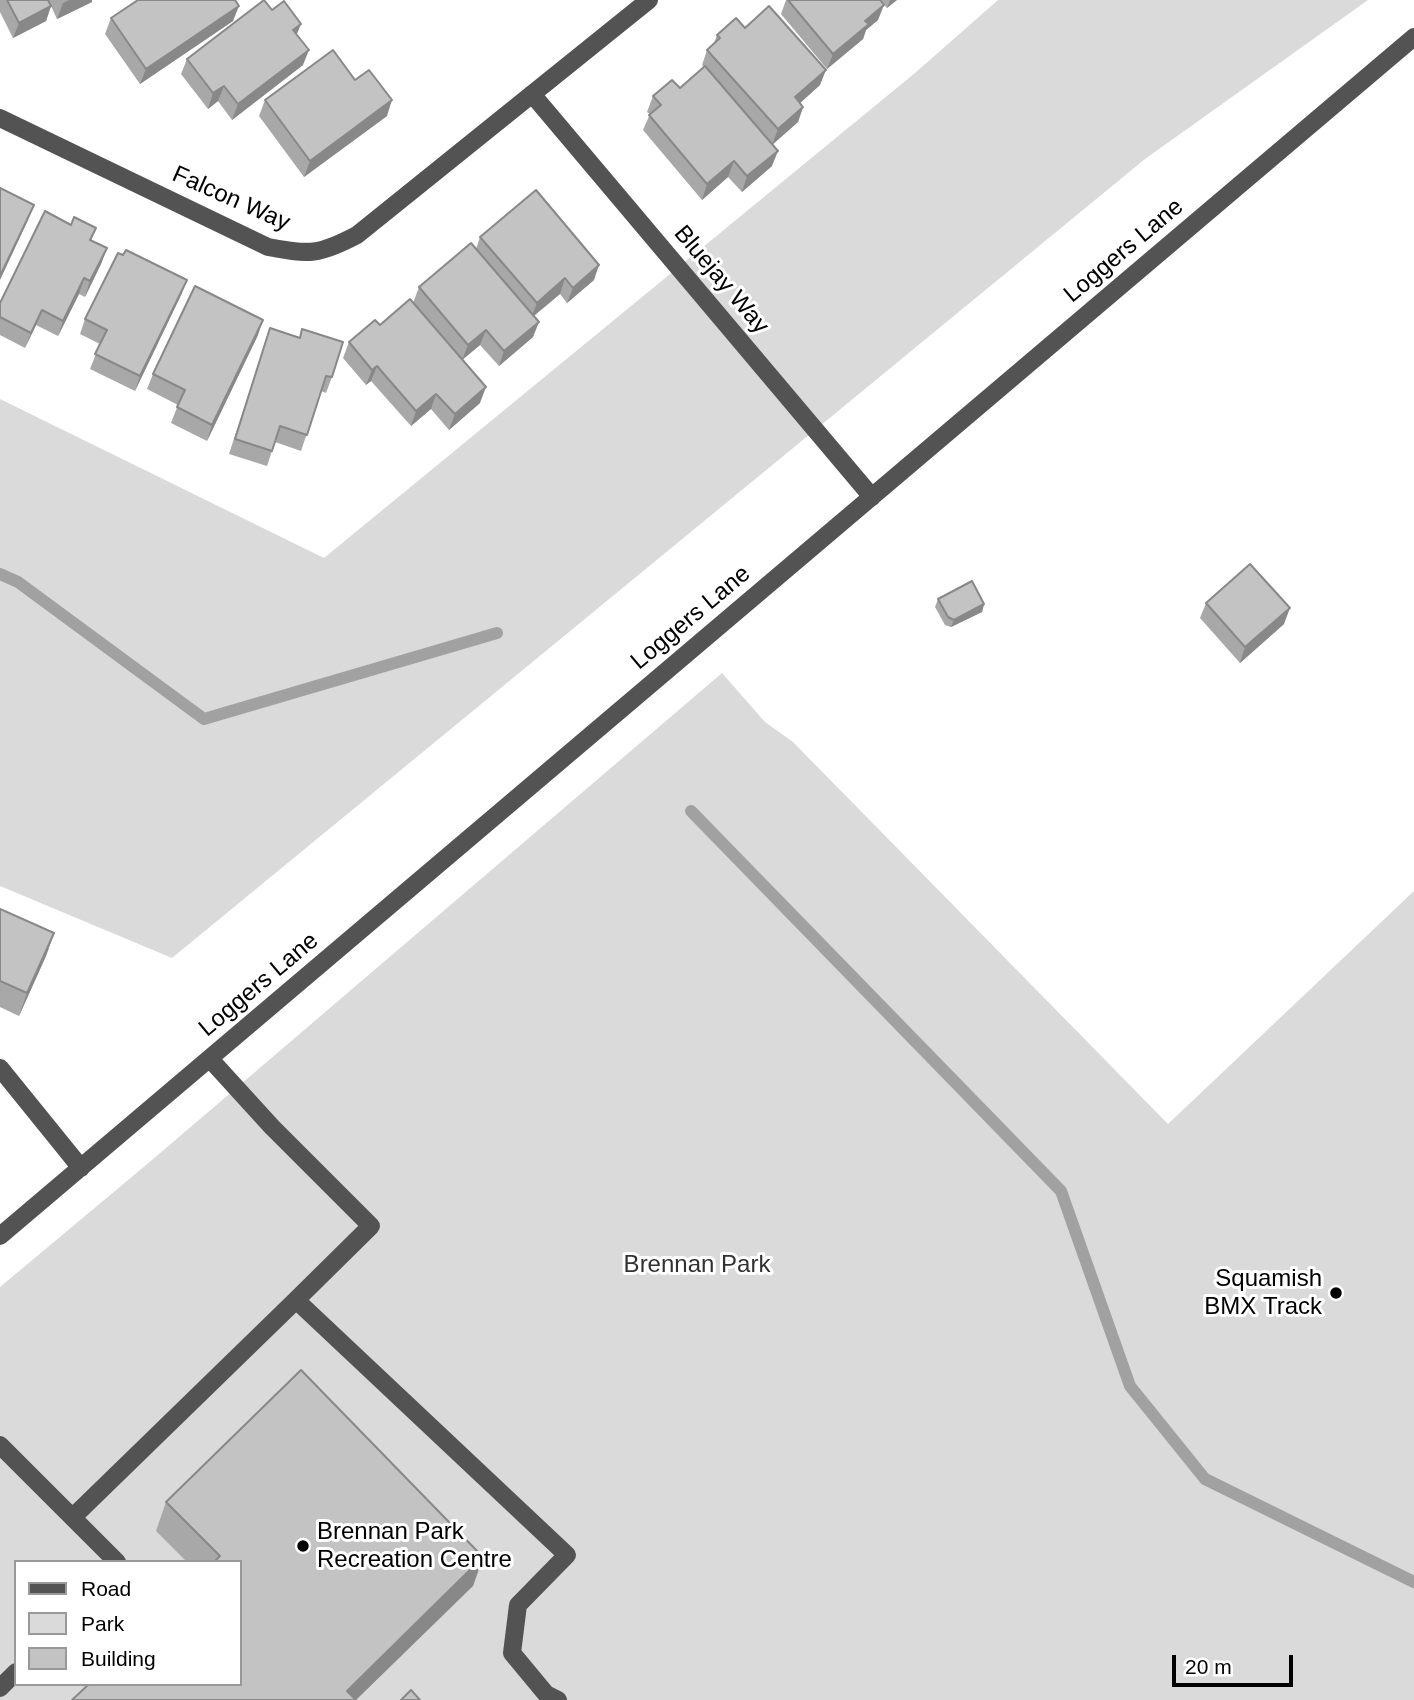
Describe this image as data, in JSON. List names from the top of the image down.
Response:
{
  "streets": {
    "street": ["Falcon Way", "Loggers Lane", "Bluejay Way"]
  },
  "crossings": [
    ["Falcon Way", "Bluejay Way"],
    ["Loggers Lane", "Bluejay Way"]
  ],
  "parks": ["Brennan Park"],
  "places": ["Squamish BMX Track", "Brennan Park Recreation Centre"],
  "legend": ["Road", "Park", "Building"],
  "scale_bar": "20 m"
}
